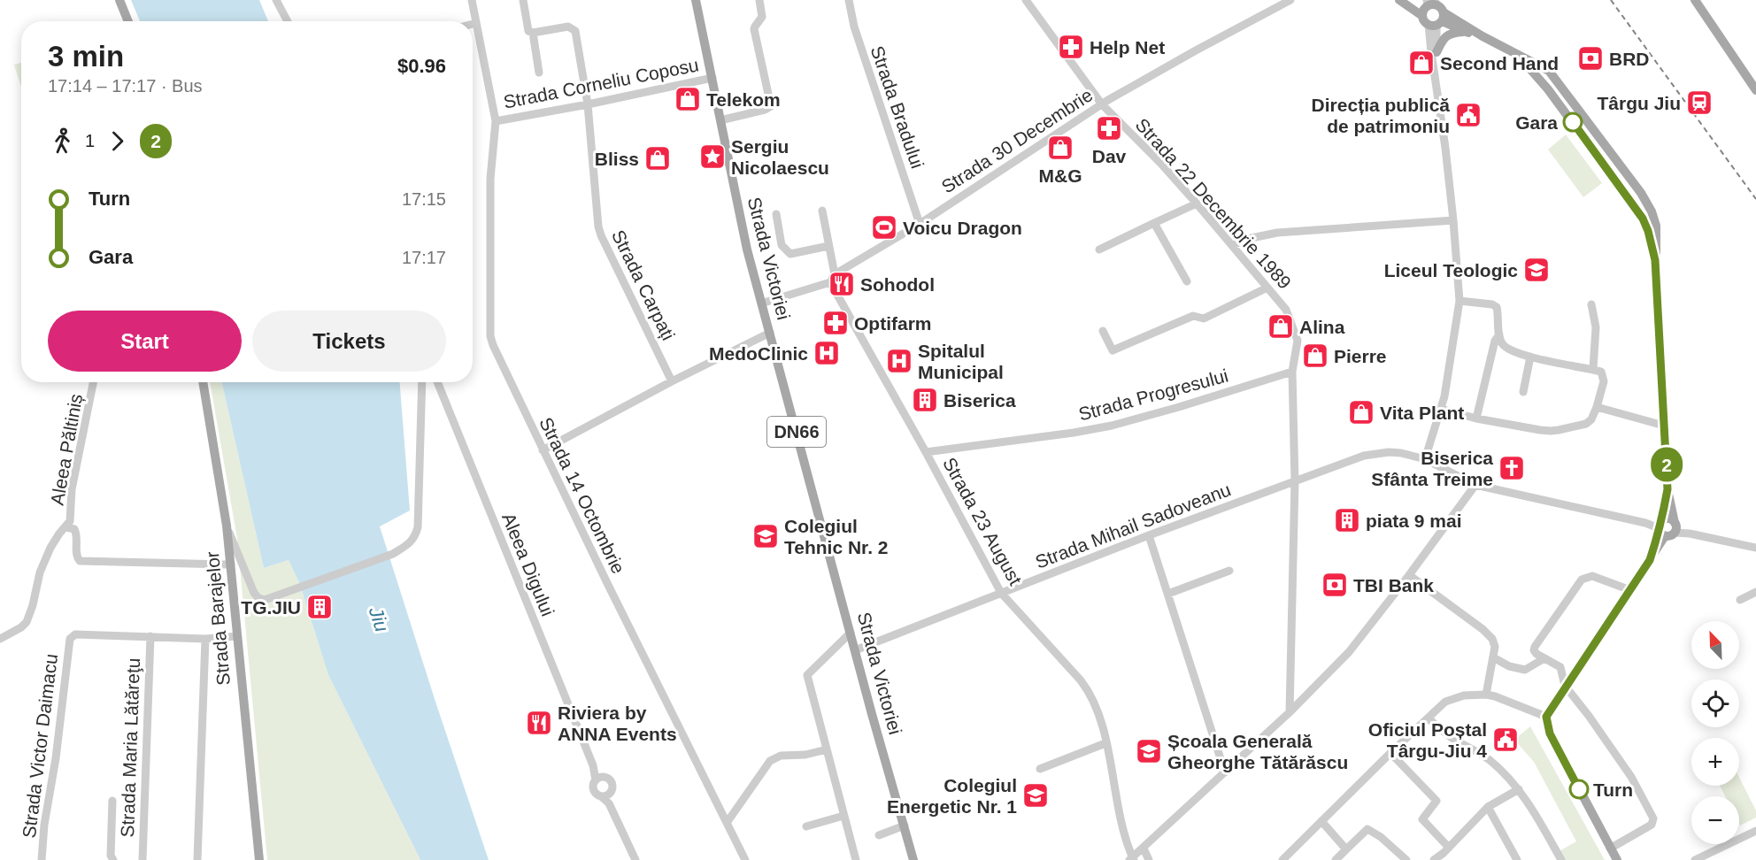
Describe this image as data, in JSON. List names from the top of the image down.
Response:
{
  "streets": {
    "main road": ["Strada Victoriei", "DN66", "Strada Barajelor"],
    "street": [
      "Strada Corneliu Coposu",
      "Strada Bradului",
      "Strada 30 Decembrie",
      "Strada 22 Decembrie 1989",
      "Strada Carpați",
      "Strada Progresului",
      "Aleea Păltiniș",
      "Strada 14 Octombrie",
      "Strada 23 August",
      "Strada Mihail Sadoveanu",
      "Aleea Digului",
      "Strada Victor Daimacu",
      "Strada Maria Lătăreţu"
    ]
  },
  "crossings": [
    ["Strada Corneliu Coposu", "Strada Victoriei"],
    ["Strada Corneliu Coposu", "Strada Carpați"],
    ["Strada Corneliu Coposu", "Strada 14 Octombrie"],
    ["Strada Bradului", "Strada 30 Decembrie"],
    ["Strada 30 Decembrie", "Strada 22 Decembrie 1989"],
    ["Strada 22 Decembrie 1989", "Strada Progresului"],
    ["Strada 22 Decembrie 1989", "Strada Mihail Sadoveanu"],
    ["Strada Victoriei", "Strada Mihail Sadoveanu"],
    ["Strada Progresului", "Strada 23 August"],
    ["Aleea Păltiniș", "Strada Barajelor"],
    ["Strada 23 August", "Strada Mihail Sadoveanu"],
    ["Strada Victor Daimacu", "Strada Maria Lătăreţu"]
  ],
  "water": ["Jiu"],
  "places": {
    "pharmacy": ["Help Net", "Dav", "Optifarm"],
    "bank": ["BRD", "TBI Bank"],
    "shop": [
      "Second Hand",
      "Telekom",
      "M&G",
      "Bliss",
      "Alina",
      "Pierre",
      "Vita Plant"
    ],
    "station": ["Târgu Jiu"],
    "public building": ["Direcția publică de patrimoniu", "Oficiul Poștal Târgu-Jiu 4"],
    "other": ["Gara", "Turn"],
    "place": ["Sergiu Nicolaescu"],
    "sports": ["Voicu Dragon"],
    "school or university": [
      "Liceul Teologic",
      "Colegiul Tehnic Nr. 2",
      "Școala Generală Gheorghe Tătărăscu",
      "Colegiul Energetic Nr. 1"
    ],
    "restaurant": ["Sohodol", "Riviera by ANNA Events"],
    "hospital": ["MedoClinic", "Spitalul Municipal"],
    "building": ["Biserica", "piata 9 mai", "TG.JIU"],
    "church": ["Biserica Sfânta Treime"]
  },
  "lines": ["bus line 2"],
  "north": "top left",
  "page": {
    "on_map": "2",
    "heading": ["3 min", "17:14 – 17:17 · Bus", "$0.96"],
    "legs": ["1", "2"],
    "list": [
      {
        "name": "Turn",
        "value": "17:15"
      },
      {
        "name": "Gara",
        "value": "17:17"
      }
    ],
    "buttons": ["Start", "Tickets"],
    "map_buttons": ["+", "−"]
  }
}
